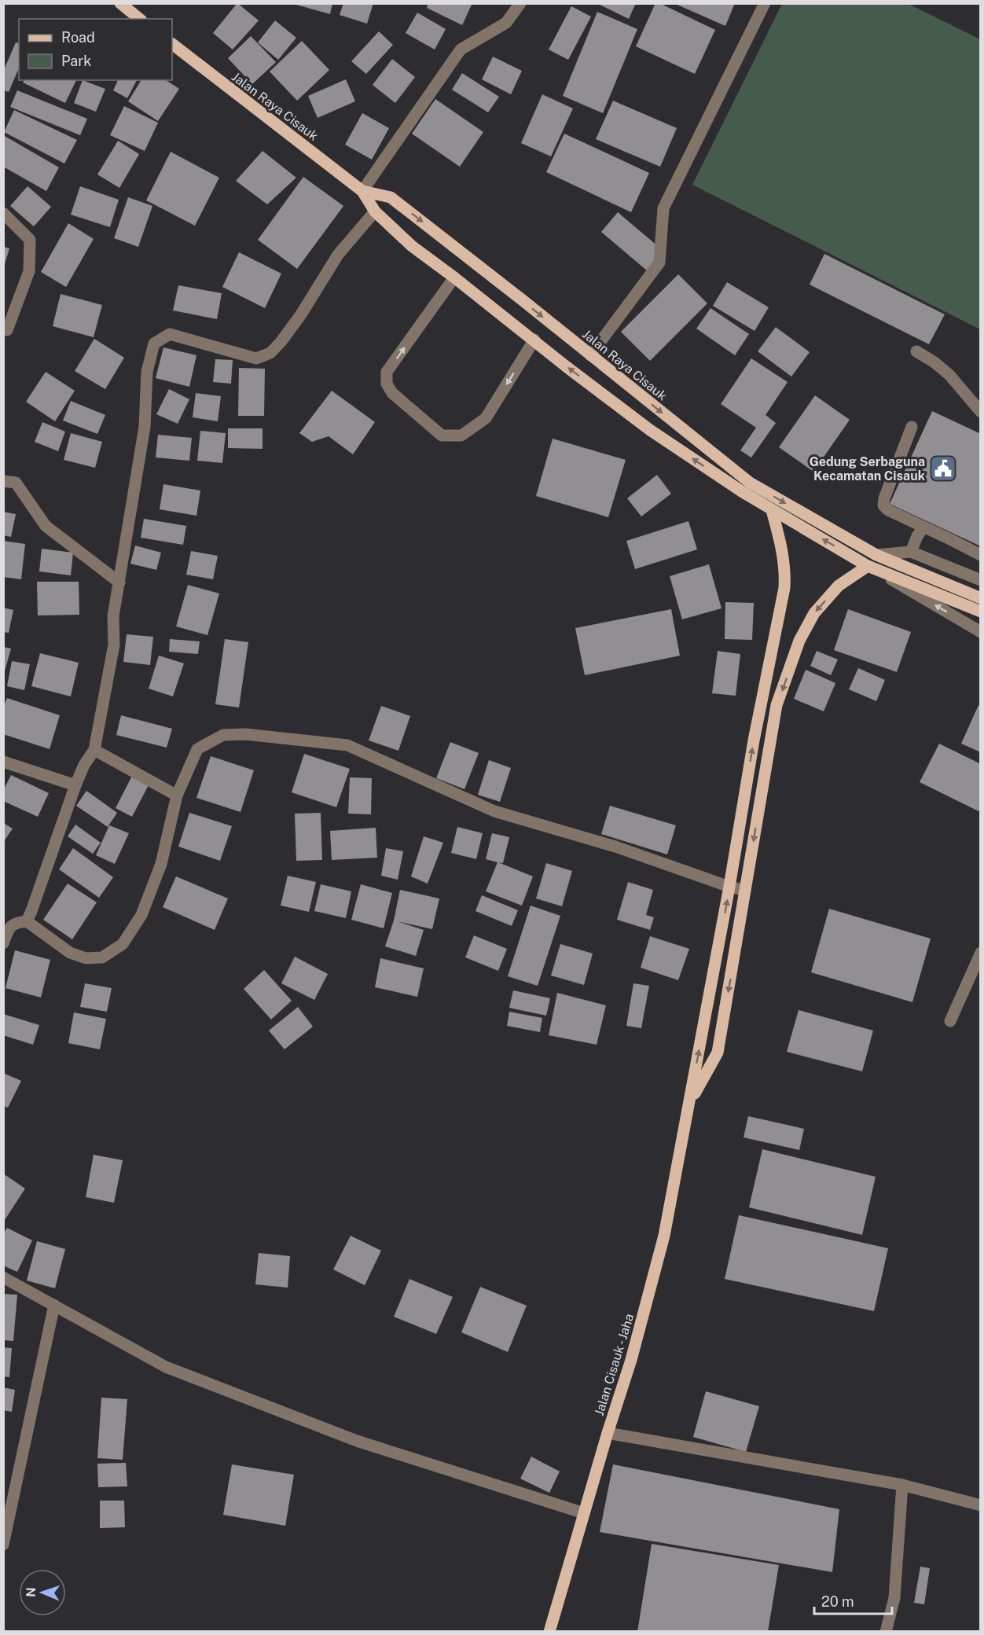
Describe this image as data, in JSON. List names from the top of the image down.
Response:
{
  "streets": {
    "main road": ["Jalan Raya Cisauk", "Jalan Cisauk - Jaha"]
  },
  "crossings": [
    ["Jalan Raya Cisauk", "Jalan Cisauk - Jaha"]
  ],
  "places": {
    "public building": ["Gedung Serbaguna Kecamatan Cisauk"]
  },
  "legend": ["Road", "Park"],
  "scale_bar": "20 m",
  "north": "left"
}
